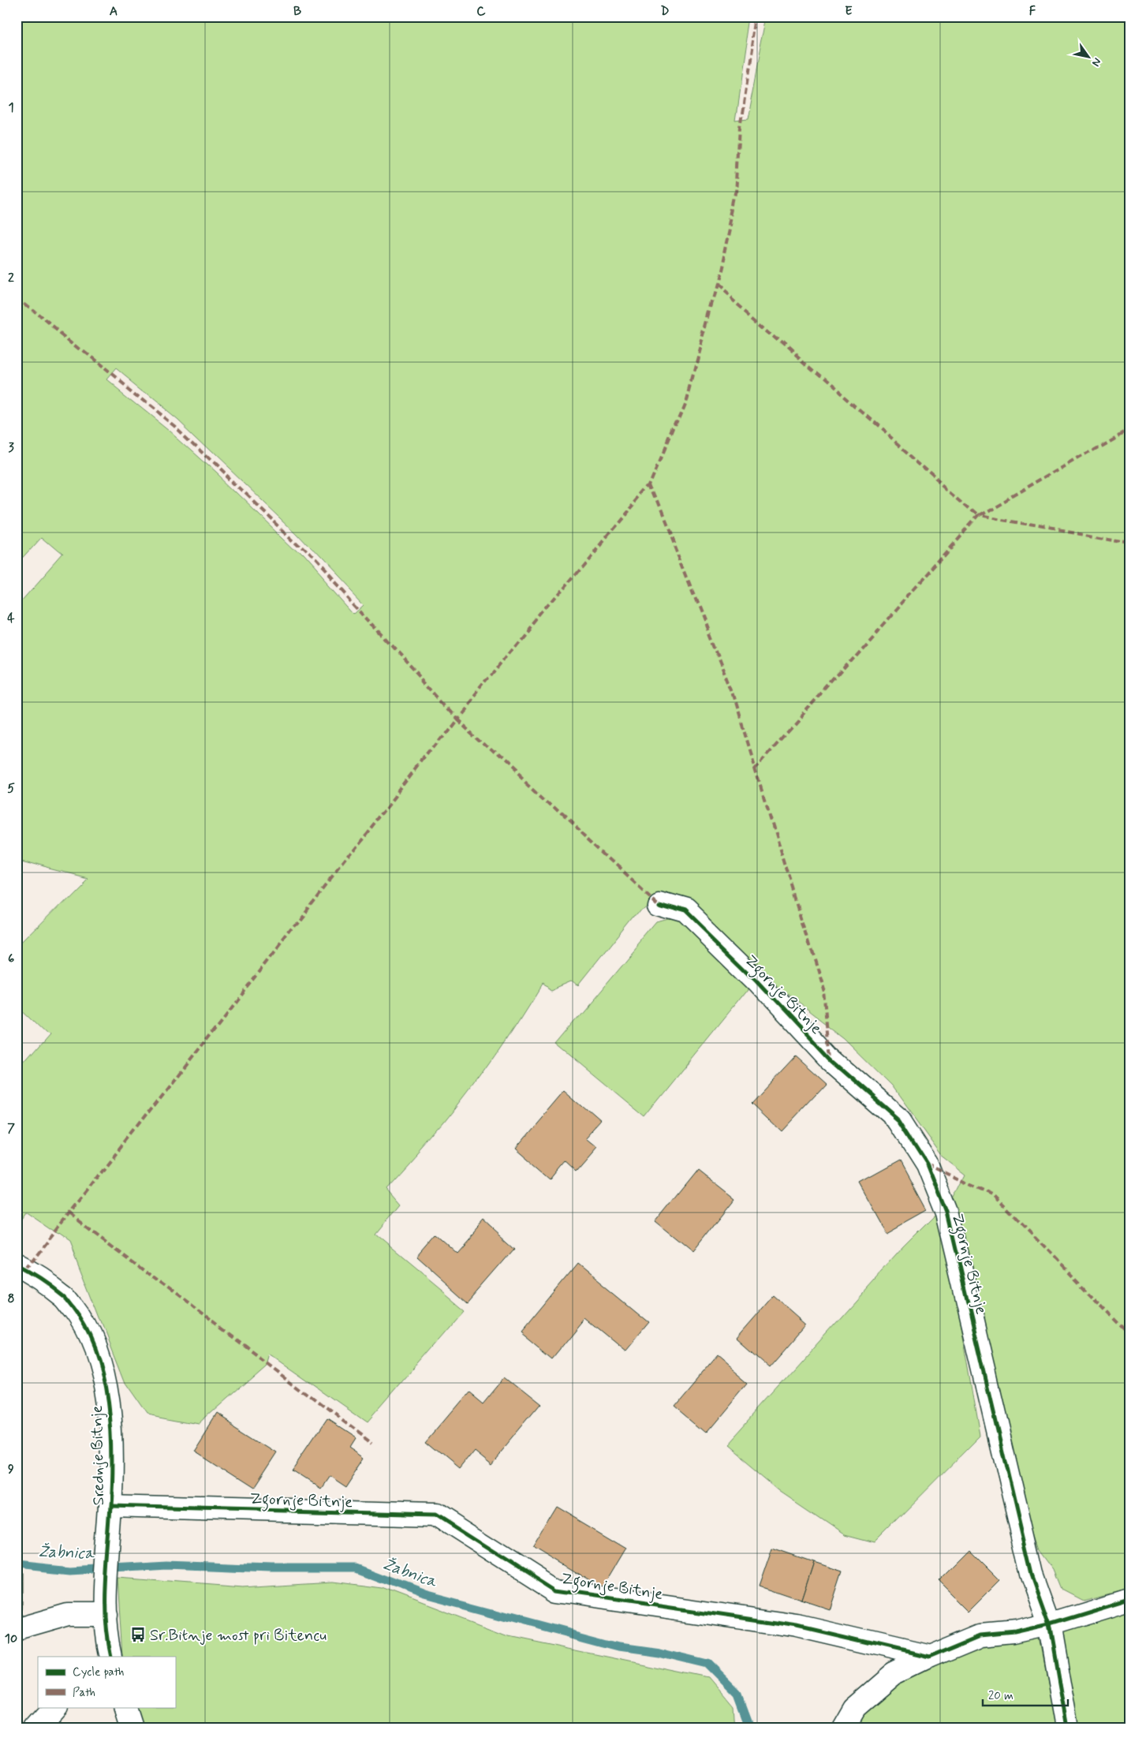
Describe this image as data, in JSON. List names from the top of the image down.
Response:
{
  "streets": {
    "street": ["Zgornje Bitnje", "Srednje Bitnje"]
  },
  "crossings": [
    ["Zgornje Bitnje", "Srednje Bitnje"]
  ],
  "water": ["Žabnica"],
  "places": {
    "bus stop": ["Sr.Bitnje most pri Bitencu"]
  },
  "legend": ["Cycle path", "Path"],
  "scale_bar": "20 m",
  "north": "bottom right",
  "grid": {
    "columns": [
      "A",
      "B",
      "C",
      "D",
      "E",
      "F"
    ],
    "rows": [
      "1",
      "2",
      "3",
      "4",
      "5",
      "6",
      "7",
      "8",
      "9",
      "10"
    ]
  }
}
